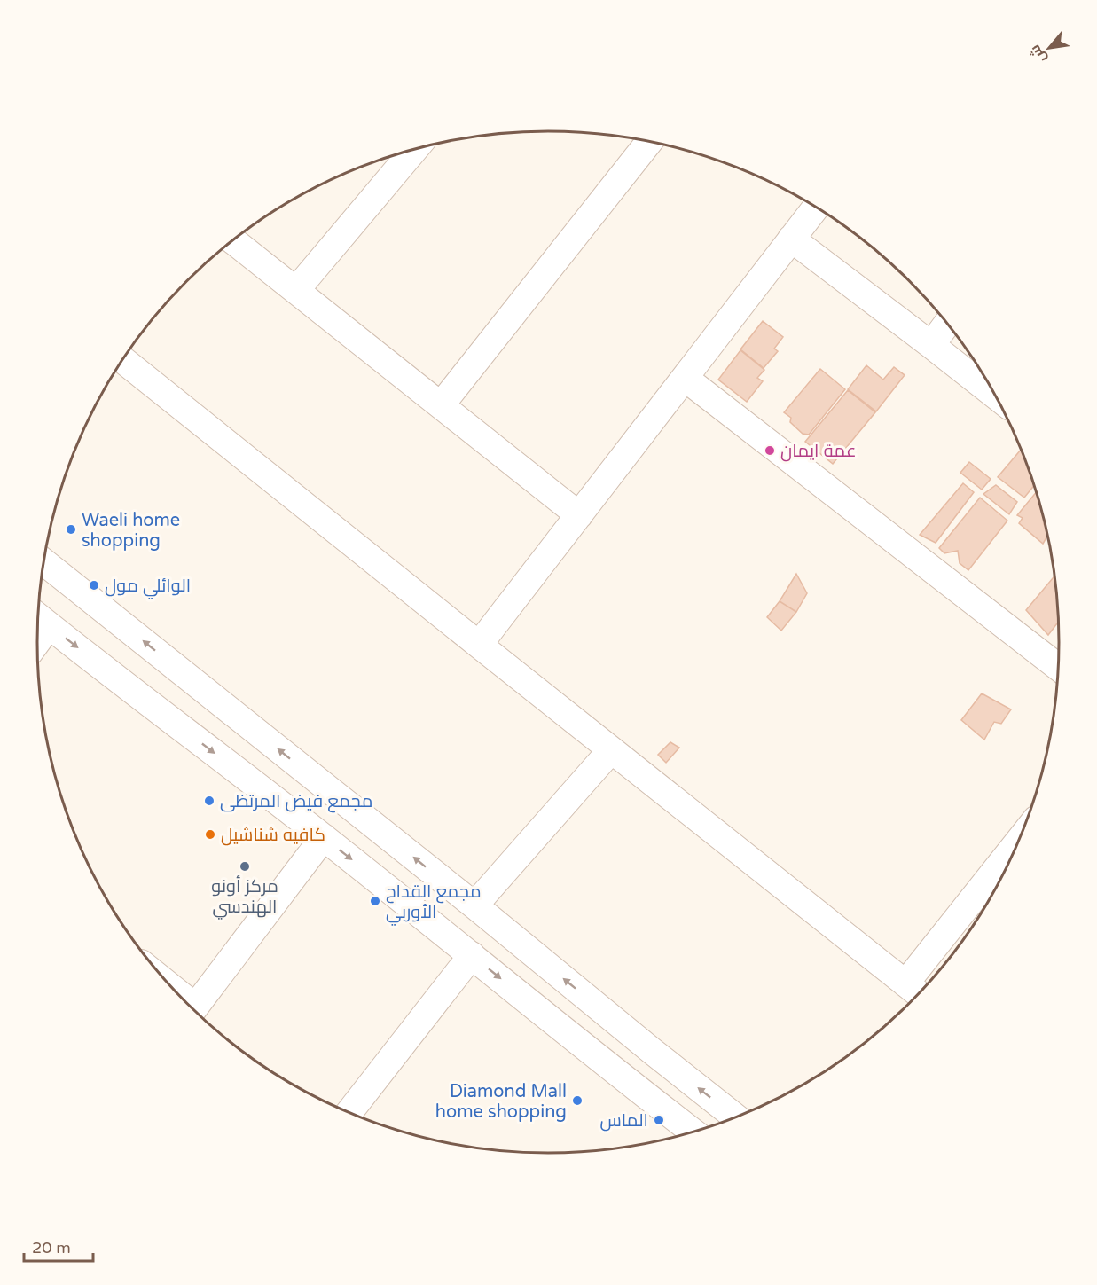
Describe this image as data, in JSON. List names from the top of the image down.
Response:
{
  "places": [
    "عمة ايمان",
    "Waeli home shopping",
    "الوائلي مول",
    "مجمع فيض المرتظى",
    "كافيه شناشيل",
    "مركز أونو الهندسي",
    "مجمع القداح الأوربي",
    "Diamond Mall home shopping",
    "الماس"
  ],
  "scale_bar": "20 m",
  "north": "bottom left"
}
